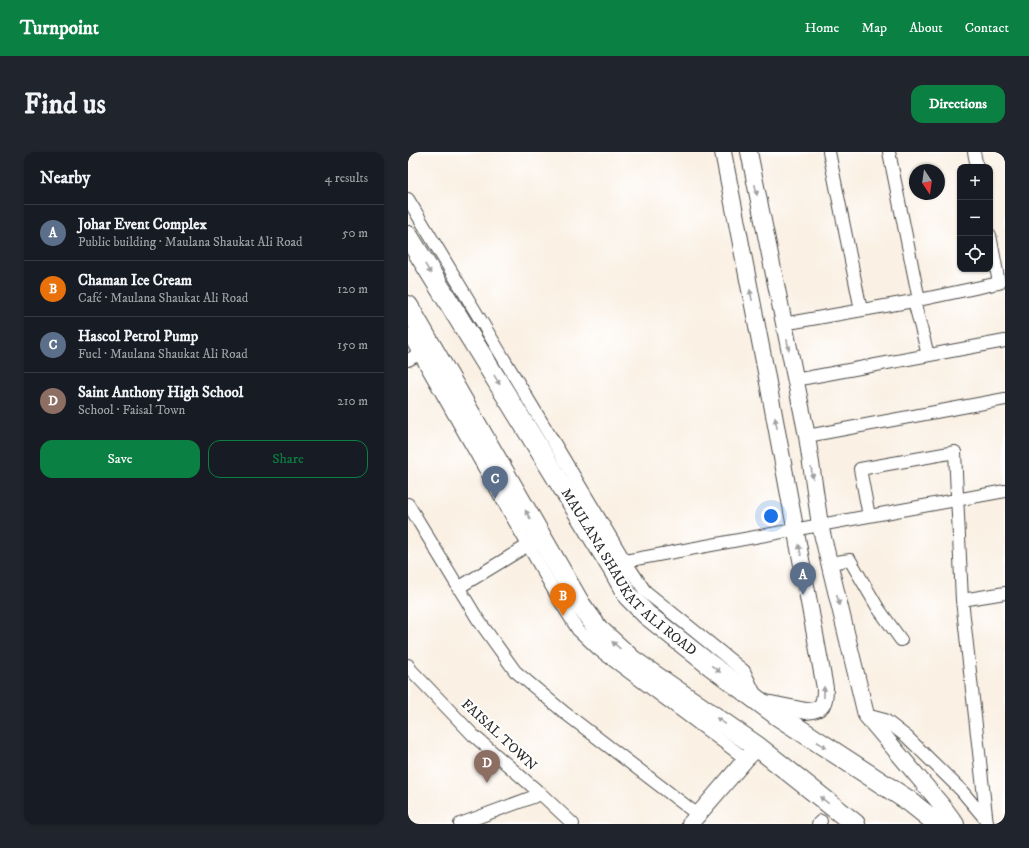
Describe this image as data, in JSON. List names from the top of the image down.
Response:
{
  "streets": {
    "main road": ["MAULANA SHAUKAT ALI ROAD"],
    "street": ["FAISAL TOWN"]
  },
  "north": "bottom",
  "page": {
    "header": "Turnpoint",
    "nav": [
      "Home",
      "Map",
      "About",
      "Contact"
    ],
    "buttons": [
      "Directions",
      ["Save", "Share"]
    ],
    "title": "Find us",
    "heading": ["Nearby", "4 results"],
    "map_buttons": ["+", "−"],
    "list": [
      {
        "mark": "A",
        "name": "Johar Event Complex",
        "note": "Public building · Maulana Shaukat Ali Road",
        "value": "50 m"
      },
      {
        "mark": "B",
        "name": "Chaman Ice Cream",
        "note": "Café · Maulana Shaukat Ali Road",
        "value": "120 m"
      },
      {
        "mark": "C",
        "name": "Hascol Petrol Pump",
        "note": "Fuel · Maulana Shaukat Ali Road",
        "value": "150 m"
      },
      {
        "mark": "D",
        "name": "Saint Anthony High School",
        "note": "School · Faisal Town",
        "value": "210 m"
      }
    ],
    "pins": [
      "C",
      "A",
      "B",
      "D"
    ]
  }
}
